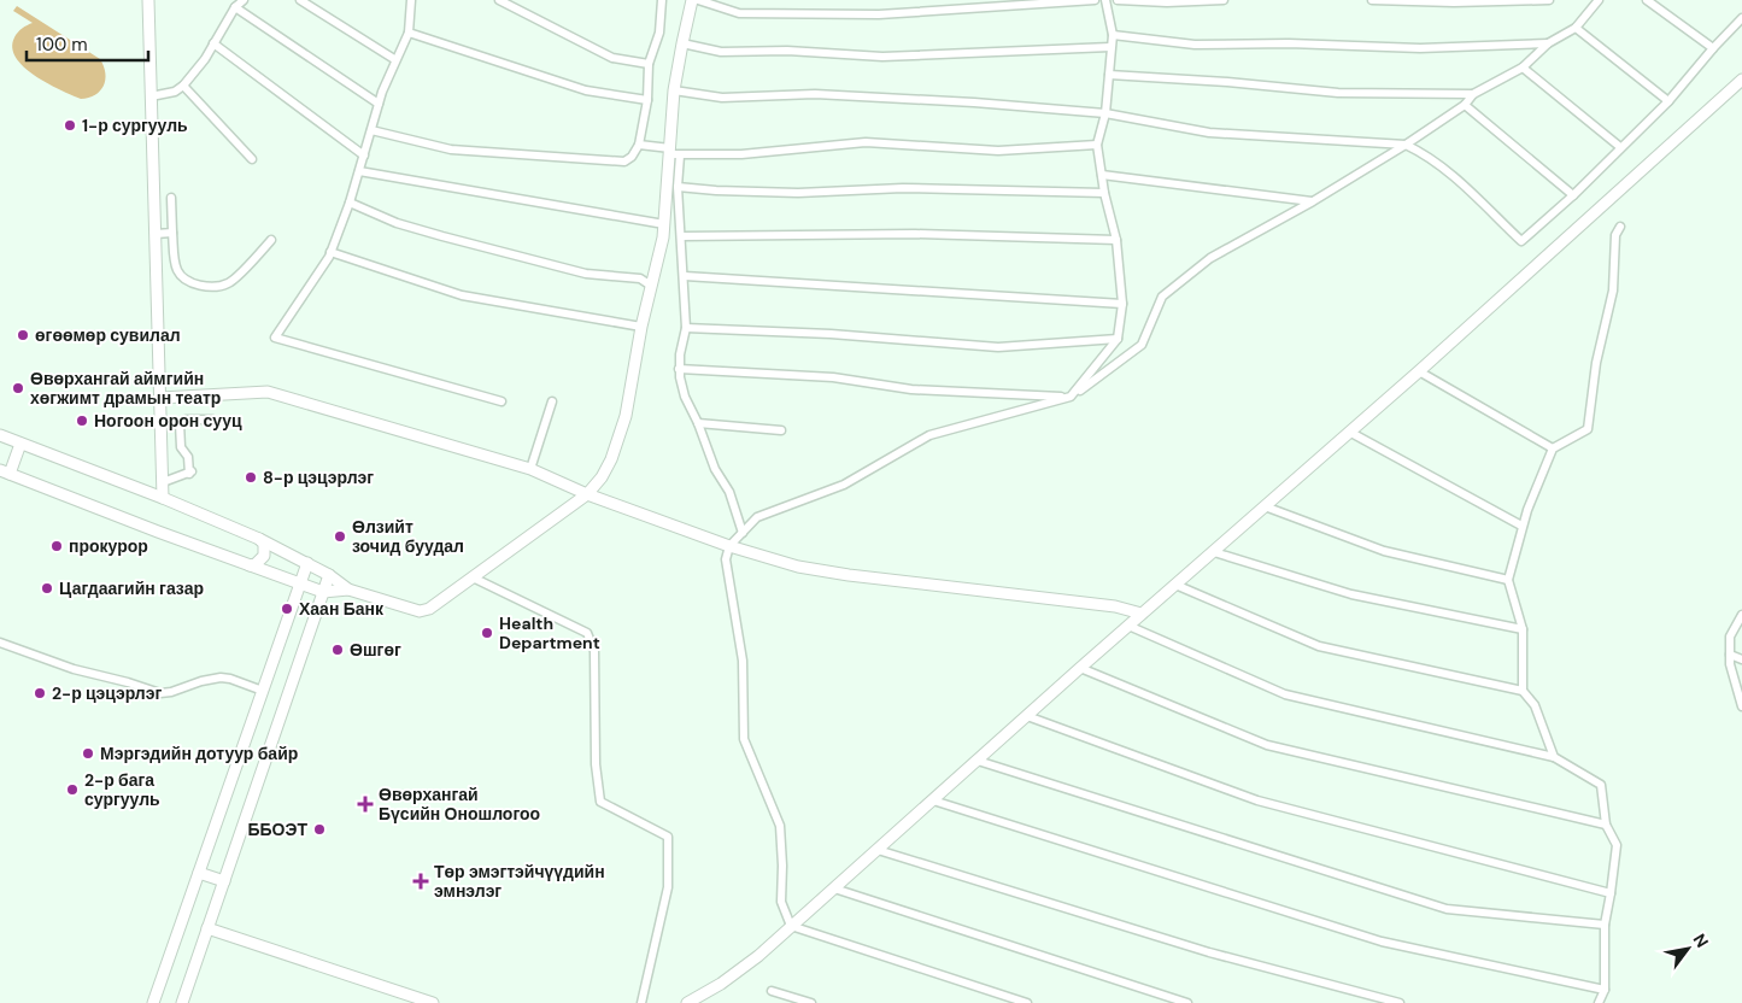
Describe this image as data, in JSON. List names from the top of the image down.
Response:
{
  "places": {
    "other": [
      "1-р сургууль",
      "өгөөмөр сувилал",
      "Өвөрхангай аймгийн хөгжимт драмын театр",
      "Ногоон орон сууц",
      "8-р цэцэрлэг",
      "Өлзийт зочид буудал",
      "прокурор",
      "Цагдаагийн газар",
      "Хаан Банк",
      "Health Department",
      "Өшгөг",
      "2-р цэцэрлэг",
      "Мэргэдийн дотуур байр",
      "2-р бага сургууль",
      "ББОЭТ"
    ],
    "health": ["Өвөрхангай Бүсийн Оношлогоо", "Төр эмэгтэйчүүдийн эмнэлэг"]
  },
  "scale_bar": "100 m",
  "north": "top right"
}
